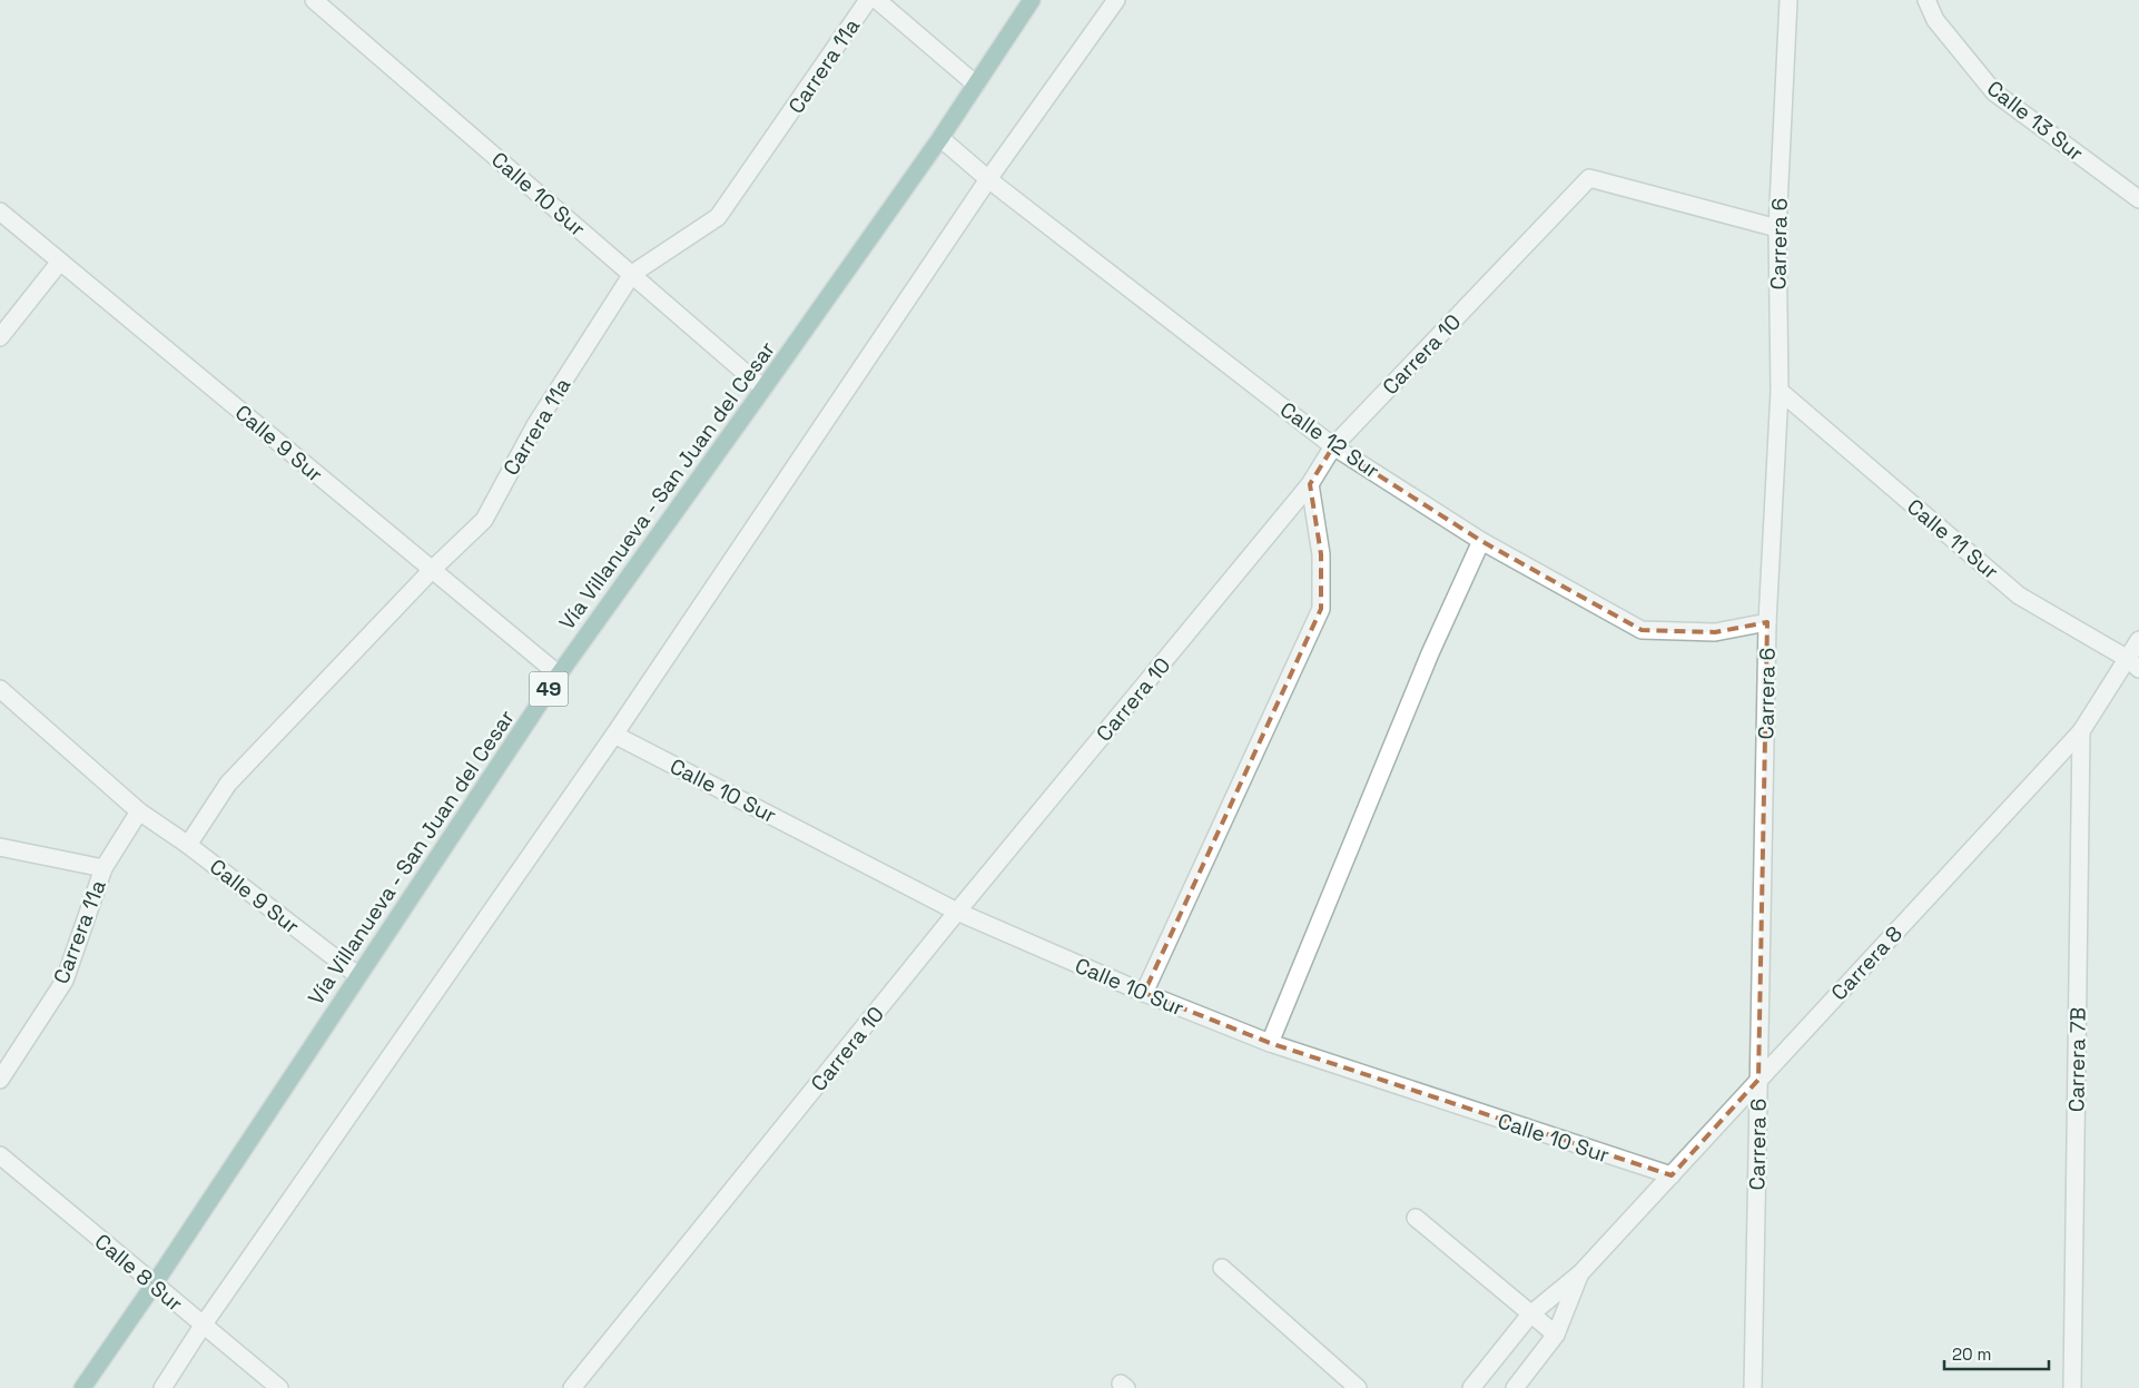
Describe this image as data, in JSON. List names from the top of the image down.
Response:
{
  "streets": {
    "main road": ["Vía Villanueva - San Juan del Cesar", "49"],
    "street": [
      "Carrera 11a",
      "Calle 13 Sur",
      "Calle 10 Sur",
      "Carrera 6",
      "Carrera 10",
      "Calle 12 Sur",
      "Calle 9 Sur",
      "Calle 11 Sur",
      "Carrera 8",
      "Carrera 7B",
      "Calle 8 Sur"
    ]
  },
  "crossings": [
    ["Carrera 11a", "Calle 10 Sur"],
    ["Carrera 11a", "Calle 9 Sur"],
    ["Calle 10 Sur", "Carrera 10"],
    ["Calle 10 Sur", "Vía Villanueva - San Juan del Cesar"],
    ["Calle 10 Sur", "Carrera 8"],
    ["Carrera 6", "Carrera 10"],
    ["Carrera 6", "Calle 12 Sur"],
    ["Carrera 6", "Calle 11 Sur"],
    ["Carrera 6", "Carrera 8"],
    ["Carrera 10", "Calle 12 Sur"],
    ["Calle 12 Sur", "Vía Villanueva - San Juan del Cesar"],
    ["Calle 9 Sur", "Vía Villanueva - San Juan del Cesar"],
    ["Vía Villanueva - San Juan del Cesar", "Calle 8 Sur"],
    ["Calle 11 Sur", "Carrera 8"],
    ["Carrera 8", "Carrera 7B"]
  ],
  "scale_bar": "20 m"
}
